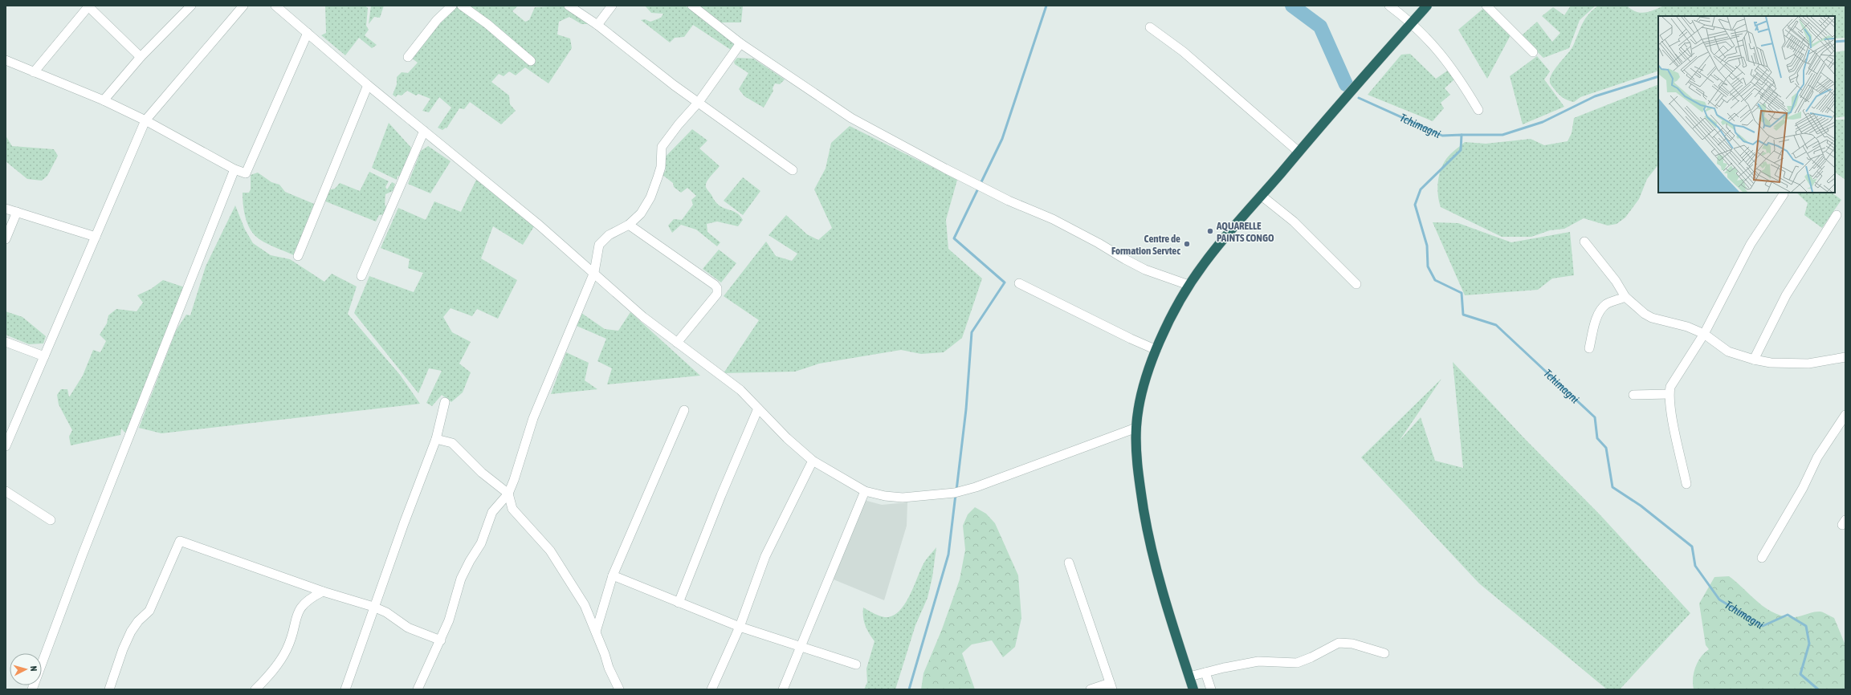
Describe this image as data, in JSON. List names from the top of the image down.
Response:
{
  "water": ["Tchimagni"],
  "places": ["AQUARELLE PAINTS CONGO", "Centre de Formation Servtec"],
  "north": "right"
}
